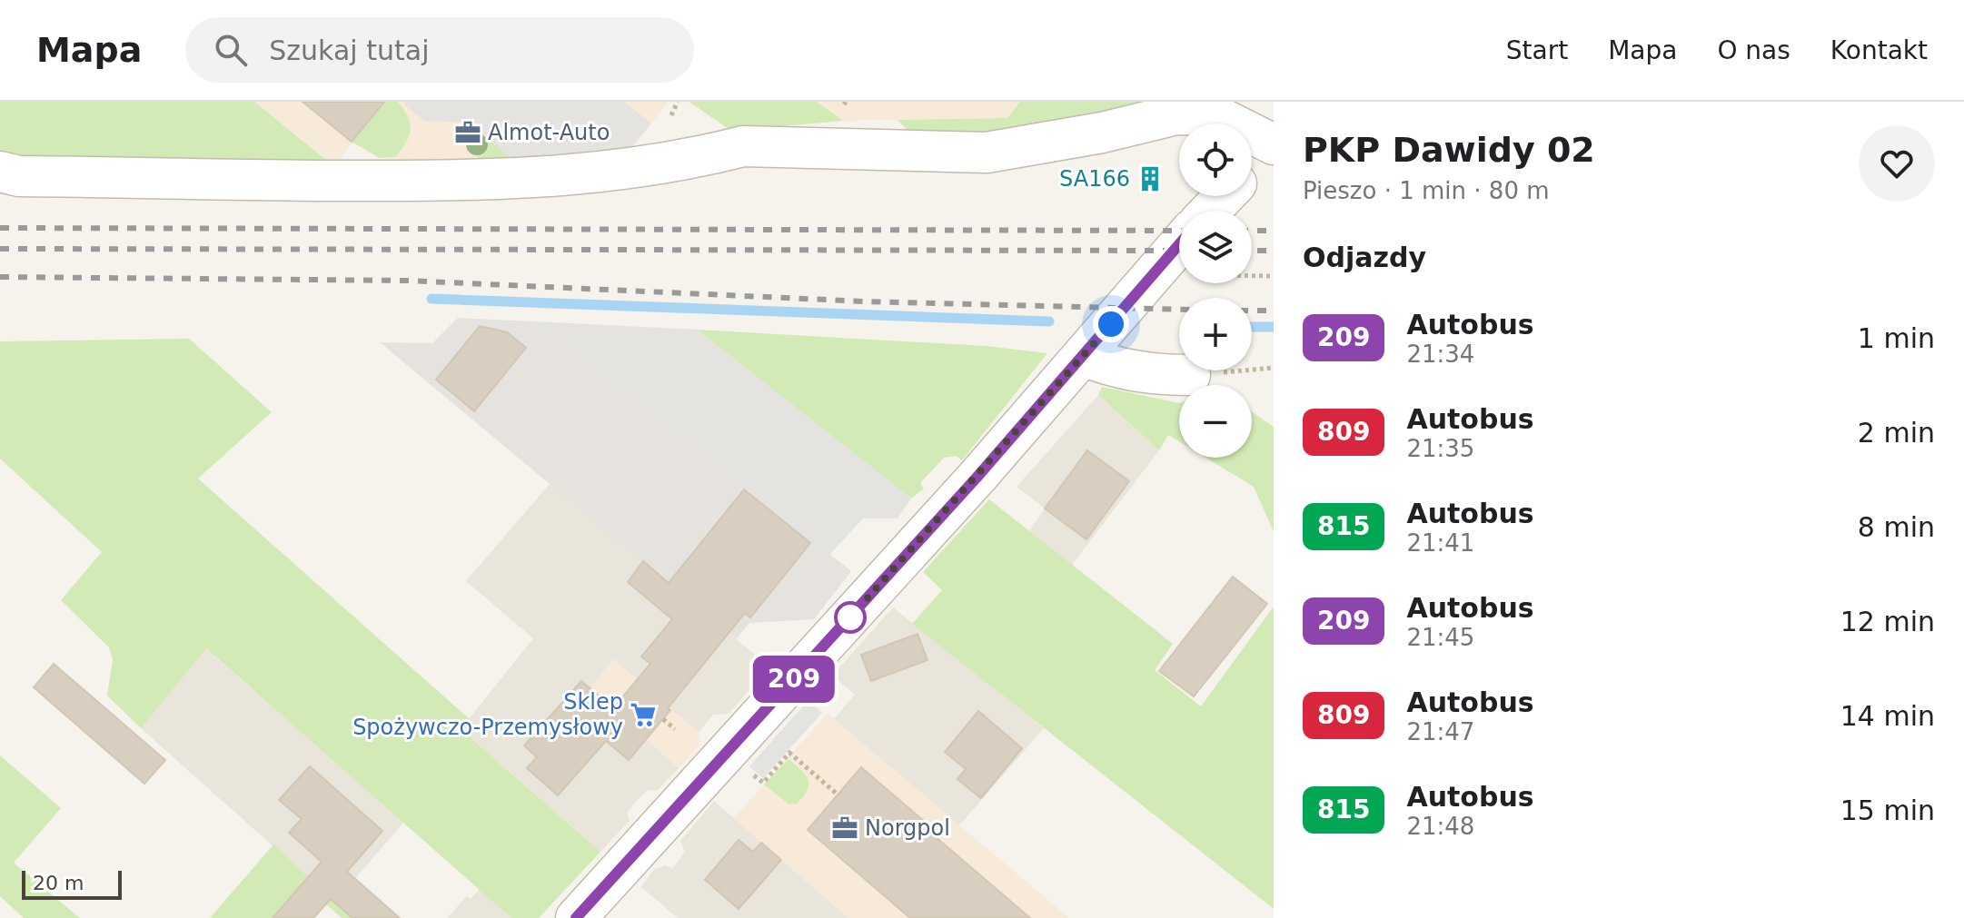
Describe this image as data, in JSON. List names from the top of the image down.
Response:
{
  "places": {
    "office": ["Almot-Auto", "Norgpol"],
    "building": ["SA166"],
    "supermarket": ["Sklep Spożywczo-Przemysłowy"]
  },
  "lines": ["bus line 209"],
  "scale_bar": "20 m",
  "page": {
    "header": "Mapa",
    "search": "Szukaj tutaj",
    "nav": [
      "Start",
      "Mapa",
      "O nas",
      "Kontakt"
    ],
    "on_map": "209",
    "heading": [
      ["PKP Dawidy 02", "Pieszo · 1 min · 80 m"],
      "Odjazdy"
    ],
    "map_buttons": ["+", "−"],
    "list": [
      {
        "mark": "209",
        "name": "Autobus",
        "note": "21:34",
        "value": "1 min"
      },
      {
        "mark": "809",
        "name": "Autobus",
        "note": "21:35",
        "value": "2 min"
      },
      {
        "mark": "815",
        "name": "Autobus",
        "note": "21:41",
        "value": "8 min"
      },
      {
        "mark": "209",
        "name": "Autobus",
        "note": "21:45",
        "value": "12 min"
      },
      {
        "mark": "809",
        "name": "Autobus",
        "note": "21:47",
        "value": "14 min"
      },
      {
        "mark": "815",
        "name": "Autobus",
        "note": "21:48",
        "value": "15 min"
      }
    ],
    "scale": "20 m"
  }
}
